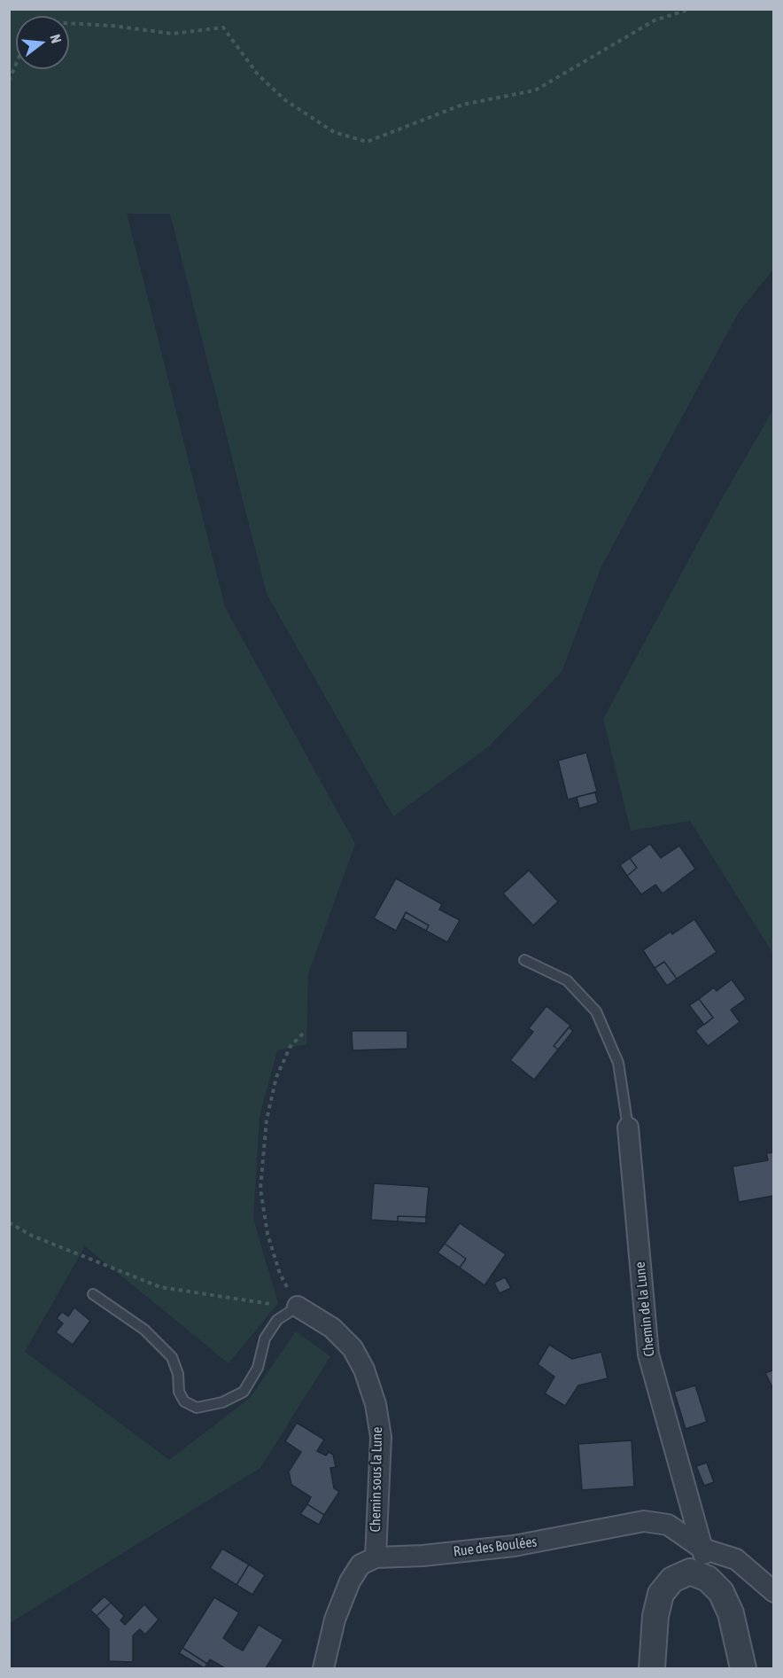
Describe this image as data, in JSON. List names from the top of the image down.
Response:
{
  "streets": {
    "street": ["Chemin de la Lune", "Chemin sous la Lune", "Rue des Boulées"]
  },
  "crossings": [
    ["Chemin de la Lune", "Rue des Boulées"],
    ["Chemin sous la Lune", "Rue des Boulées"]
  ],
  "north": "right"
}
